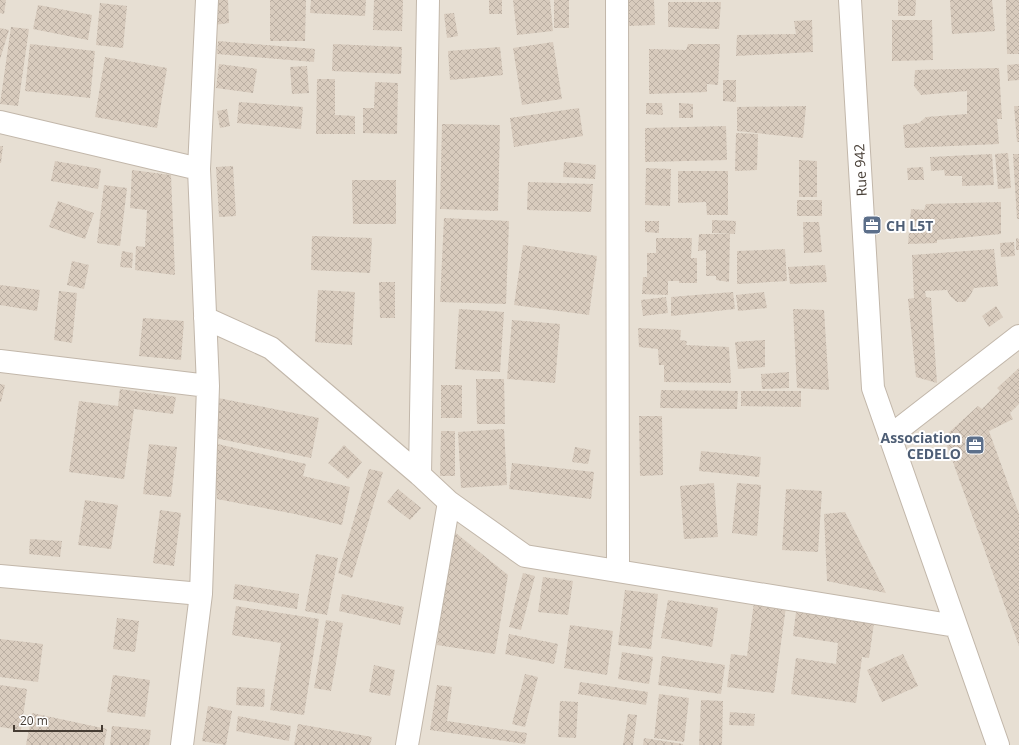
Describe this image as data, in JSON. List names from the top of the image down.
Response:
{
  "streets": {
    "street": ["Rue 942"]
  },
  "places": {
    "office": ["CH L5T", "Association CEDELO"]
  },
  "scale_bar": "20 m"
}
